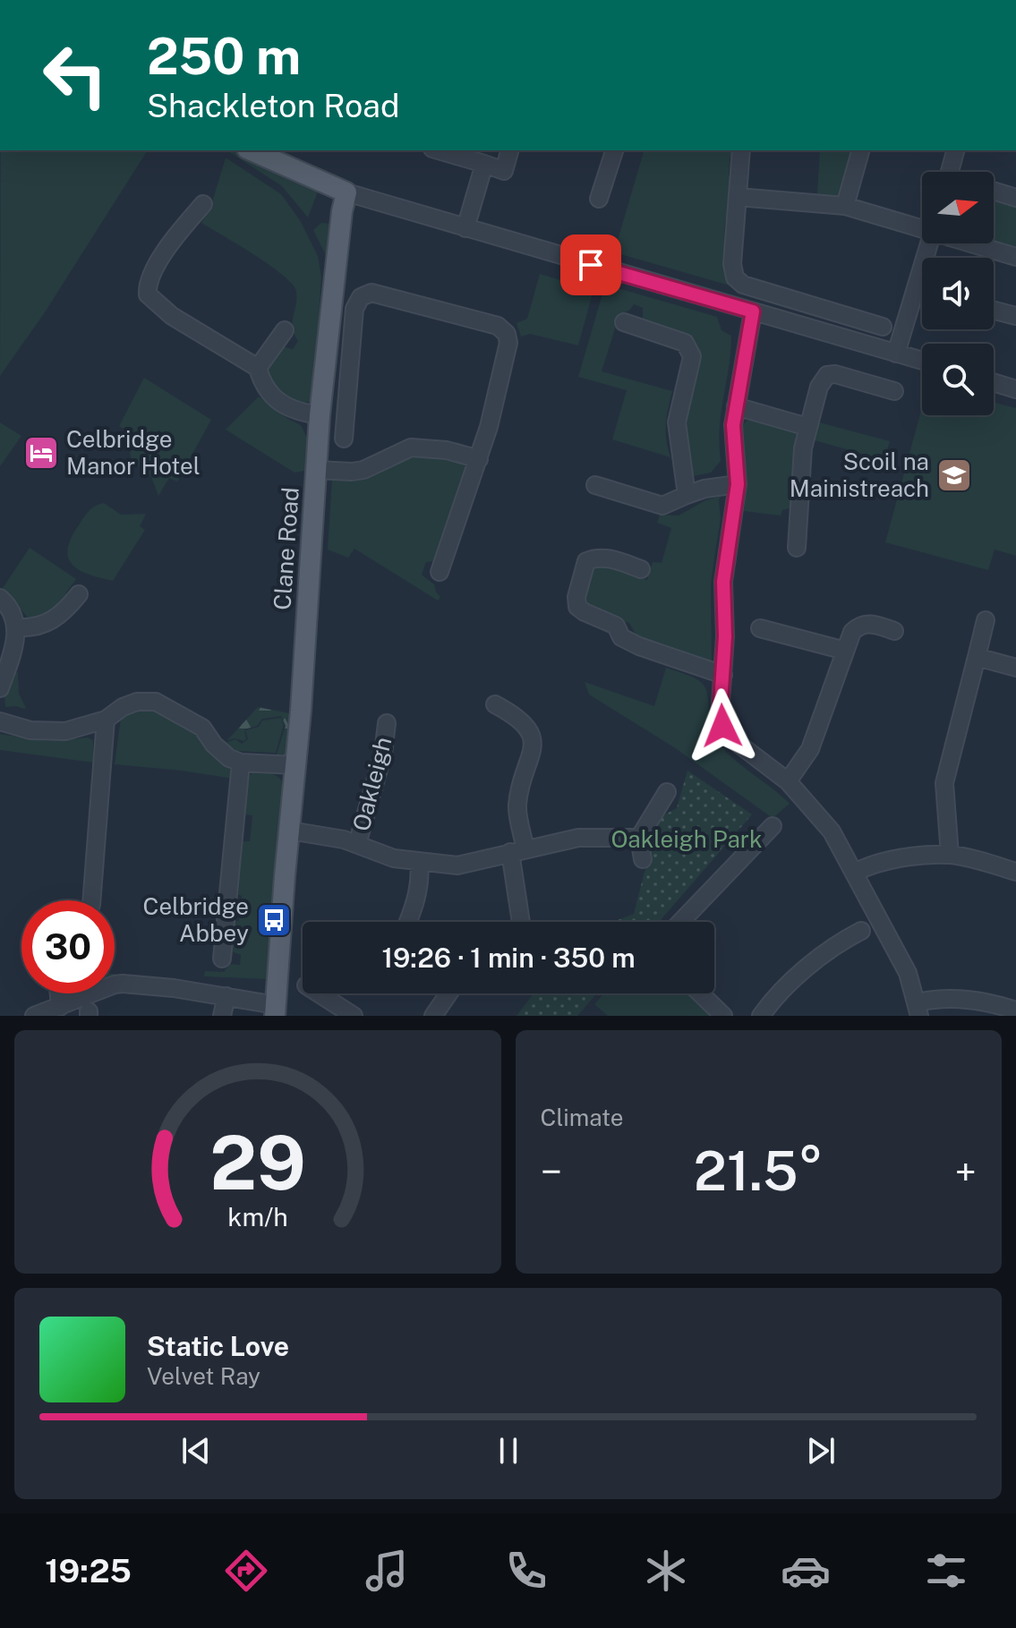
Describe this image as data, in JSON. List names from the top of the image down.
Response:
{
  "streets": {
    "main road": ["Clane Road"],
    "street": ["Oakleigh"]
  },
  "crossings": [
    ["Clane Road", "Oakleigh"]
  ],
  "parks": ["Oakleigh Park"],
  "places": {
    "hotel": ["Celbridge Manor Hotel"],
    "school or university": ["Scoil na Mainistreach"],
    "bus stop": ["Celbridge Abbey"]
  },
  "north": "right",
  "page": {
    "turn": ["250 m", "Shackleton Road"],
    "limit": "30",
    "trip": "19:26 · 1 min · 350 m",
    "tile": "Climate",
    "heat": ["−", "21.5°", "+"],
    "song": ["Static Love", "Velvet Ray"],
    "tabs": "19:25",
    "gauge": ["29", "km/h"]
  }
}
